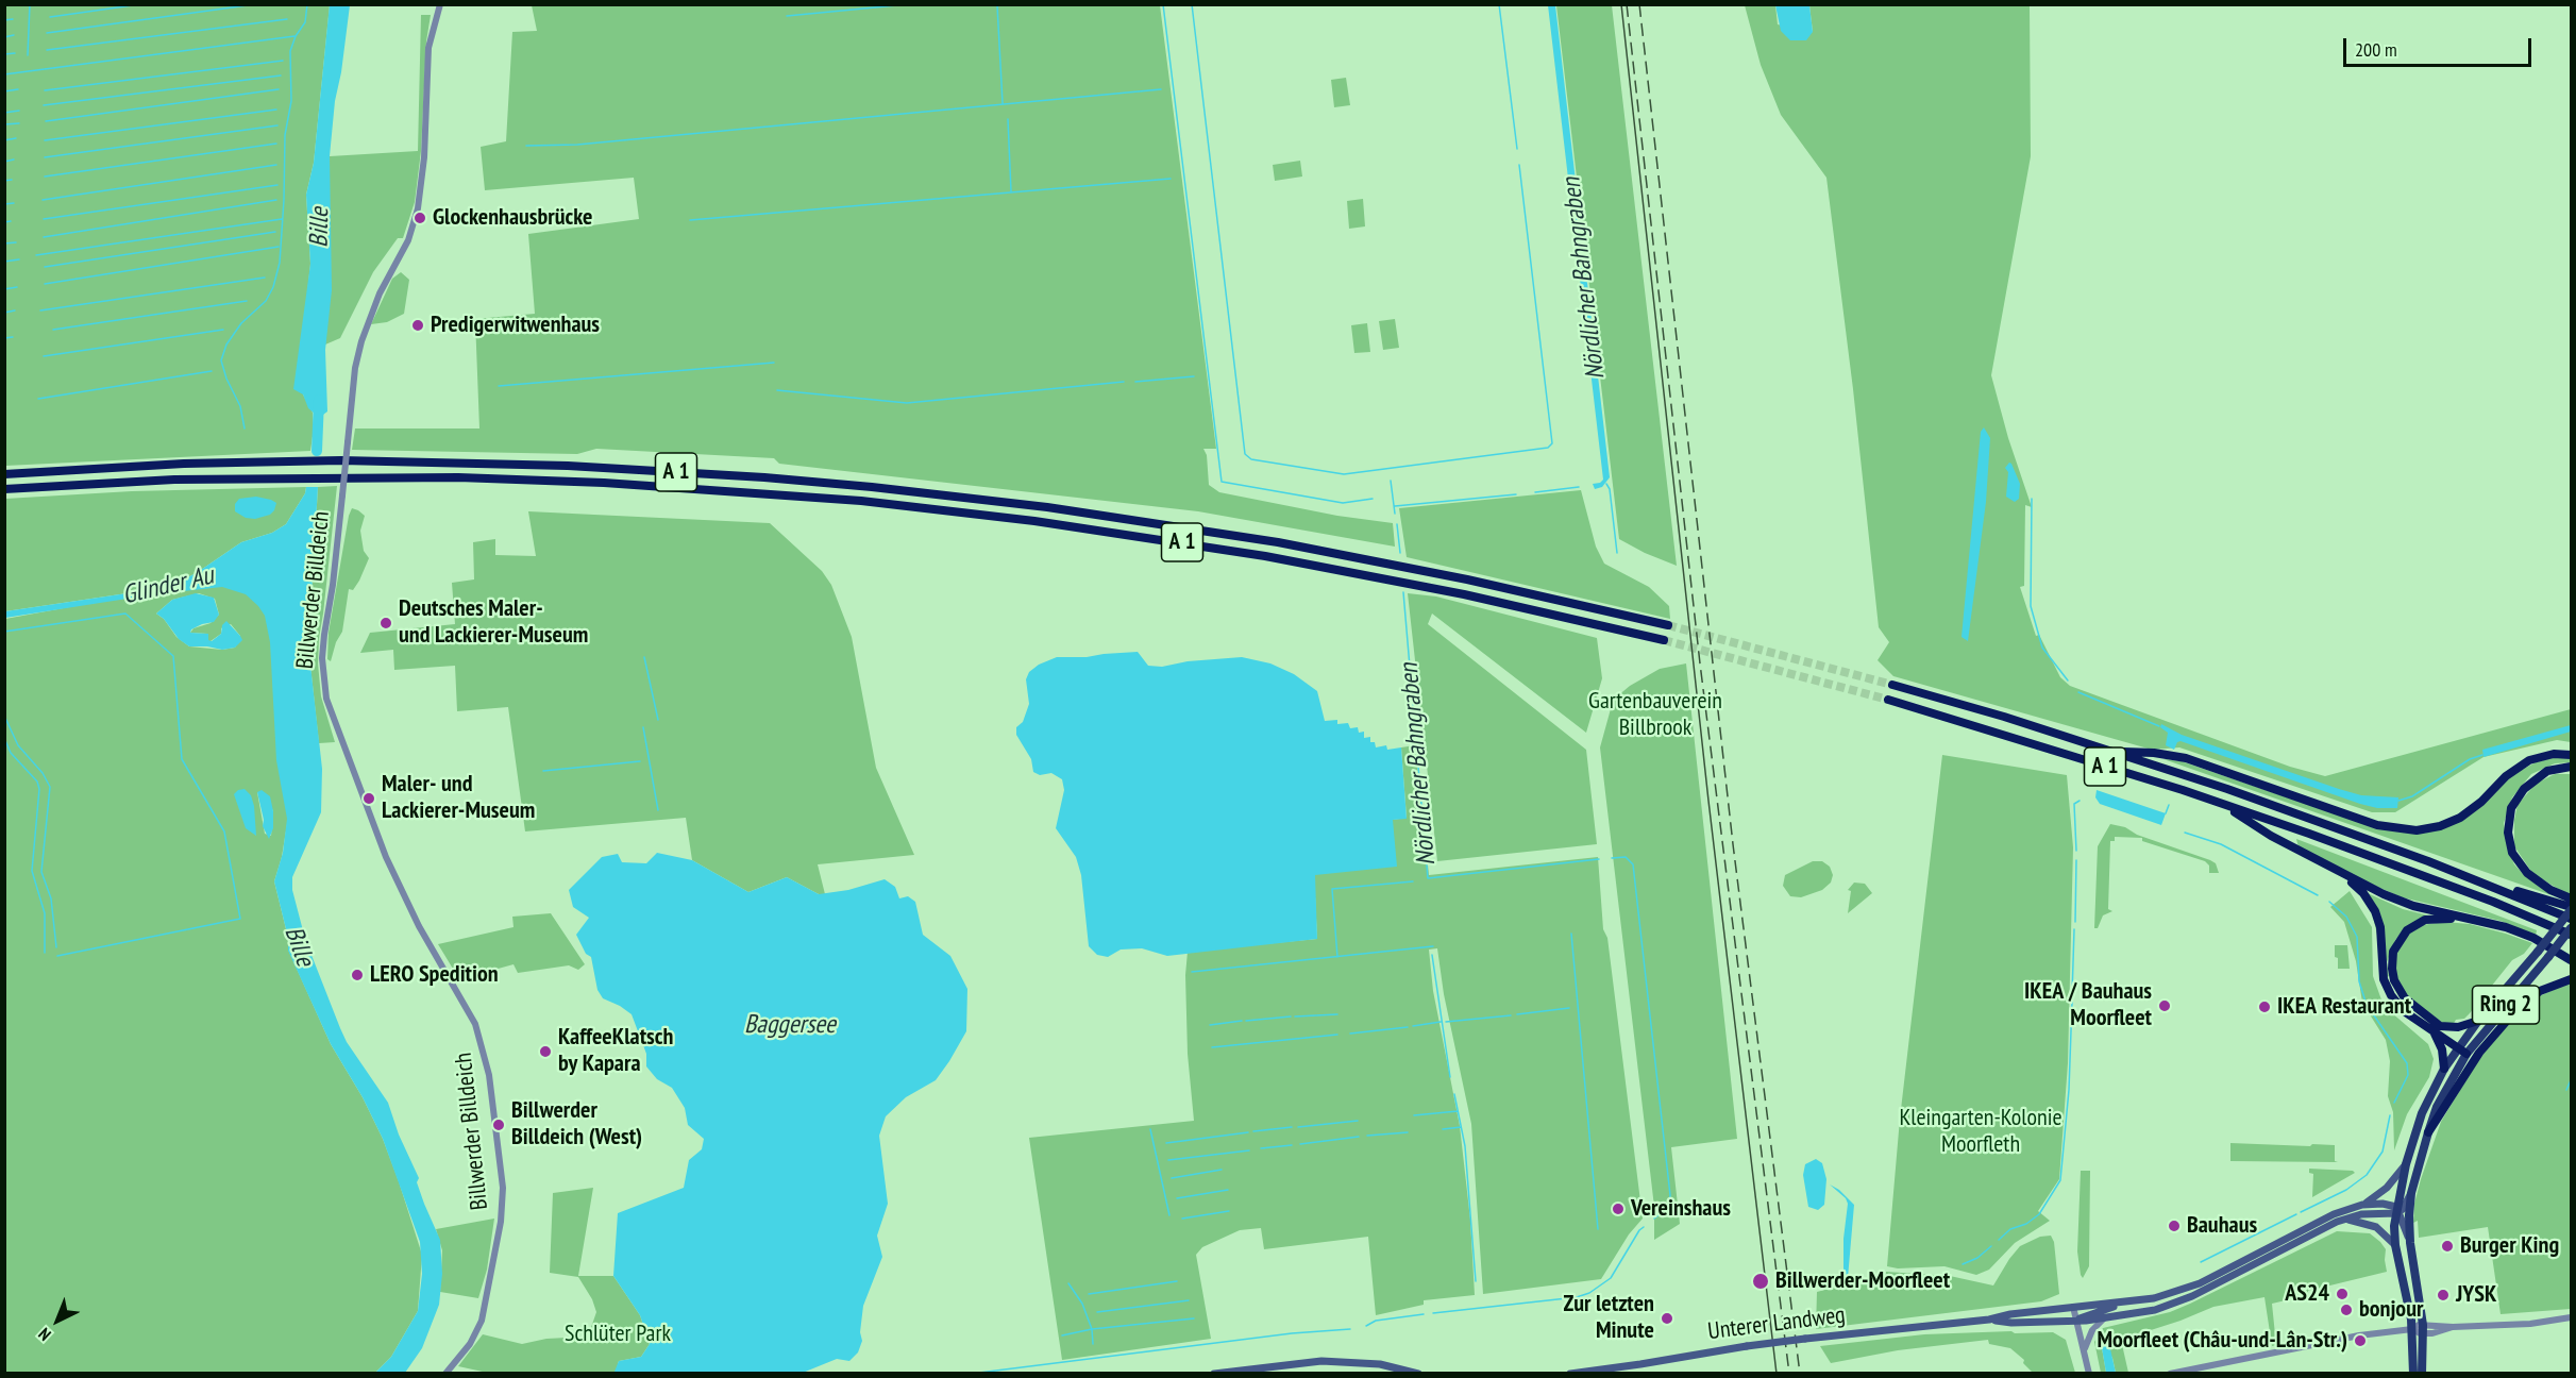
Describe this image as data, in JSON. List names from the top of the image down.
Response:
{
  "streets": {
    "highway": ["A 1"],
    "main road": ["Ring 2", "Unterer Landweg"],
    "street": ["Billwerder Billdeich"]
  },
  "crossings": [
    ["Ring 2", "Unterer Landweg"]
  ],
  "water": [
    "Bille",
    "Nördlicher Bahngraben",
    "Glinder Au",
    "Baggersee"
  ],
  "parks": ["Gartenbauverein Billbrook", "Kleingarten-Kolonie Moorfleth", "Schlüter Park"],
  "places": [
    "Glockenhausbrücke",
    "Predigerwitwenhaus",
    "Deutsches Maler- und Lackierer-Museum",
    "Maler- und Lackierer-Museum",
    "LERO Spedition",
    "IKEA / Bauhaus Moorfleet",
    "IKEA Restaurant",
    "KaffeeKlatsch by Kapara",
    "Billwerder Billdeich (West)",
    "Vereinshaus",
    "Bauhaus",
    "Burger King",
    "Billwerder-Moorfleet",
    "AS24",
    "JYSK",
    "bonjour",
    "Zur letzten Minute",
    "Moorfleet (Châu-und-Lân-Str.)"
  ],
  "scale_bar": "200 m",
  "north": "bottom left"
}
